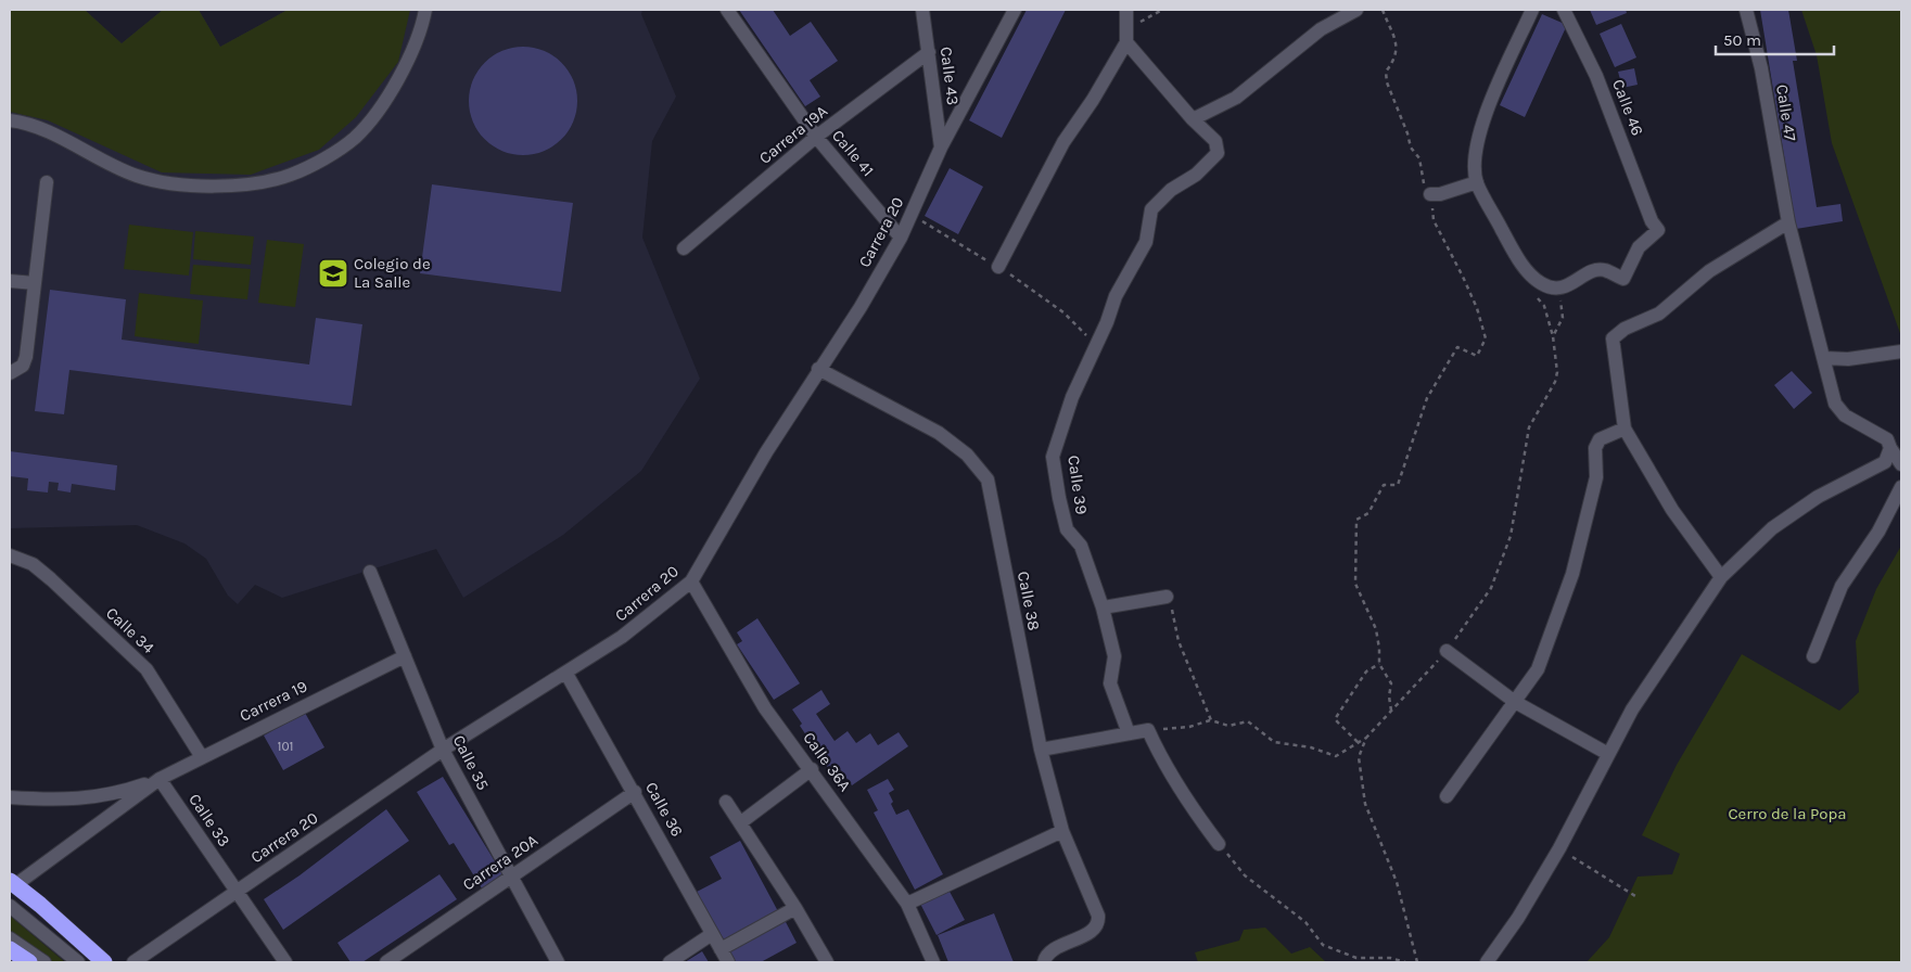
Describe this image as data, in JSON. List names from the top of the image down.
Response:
{
  "streets": {
    "street": [
      "Calle 43",
      "Calle 46",
      "Calle 47",
      "Carrera 19A",
      "Calle 41",
      "Carrera 20",
      "Calle 39",
      "Calle 38",
      "Calle 34",
      "Carrera 19",
      "Calle 36A",
      "Calle 35",
      "Calle 36",
      "Calle 33",
      "Carrera 20A"
    ]
  },
  "crossings": [
    ["Calle 43", "Carrera 19A"],
    ["Calle 43", "Carrera 20"],
    ["Carrera 19A", "Calle 41"],
    ["Calle 41", "Carrera 20"],
    ["Carrera 20", "Calle 38"],
    ["Carrera 20", "Calle 36A"],
    ["Carrera 20", "Calle 35"],
    ["Carrera 20", "Calle 36"],
    ["Carrera 20", "Calle 33"],
    ["Calle 34", "Carrera 19"],
    ["Carrera 19", "Calle 35"],
    ["Carrera 19", "Calle 33"],
    ["Calle 35", "Carrera 20A"],
    ["Calle 36", "Carrera 20A"]
  ],
  "parks": ["Cerro de la Popa"],
  "places": {
    "school or university": ["Colegio de La Salle"]
  },
  "house_numbers": ["101"],
  "scale_bar": "50 m"
}
